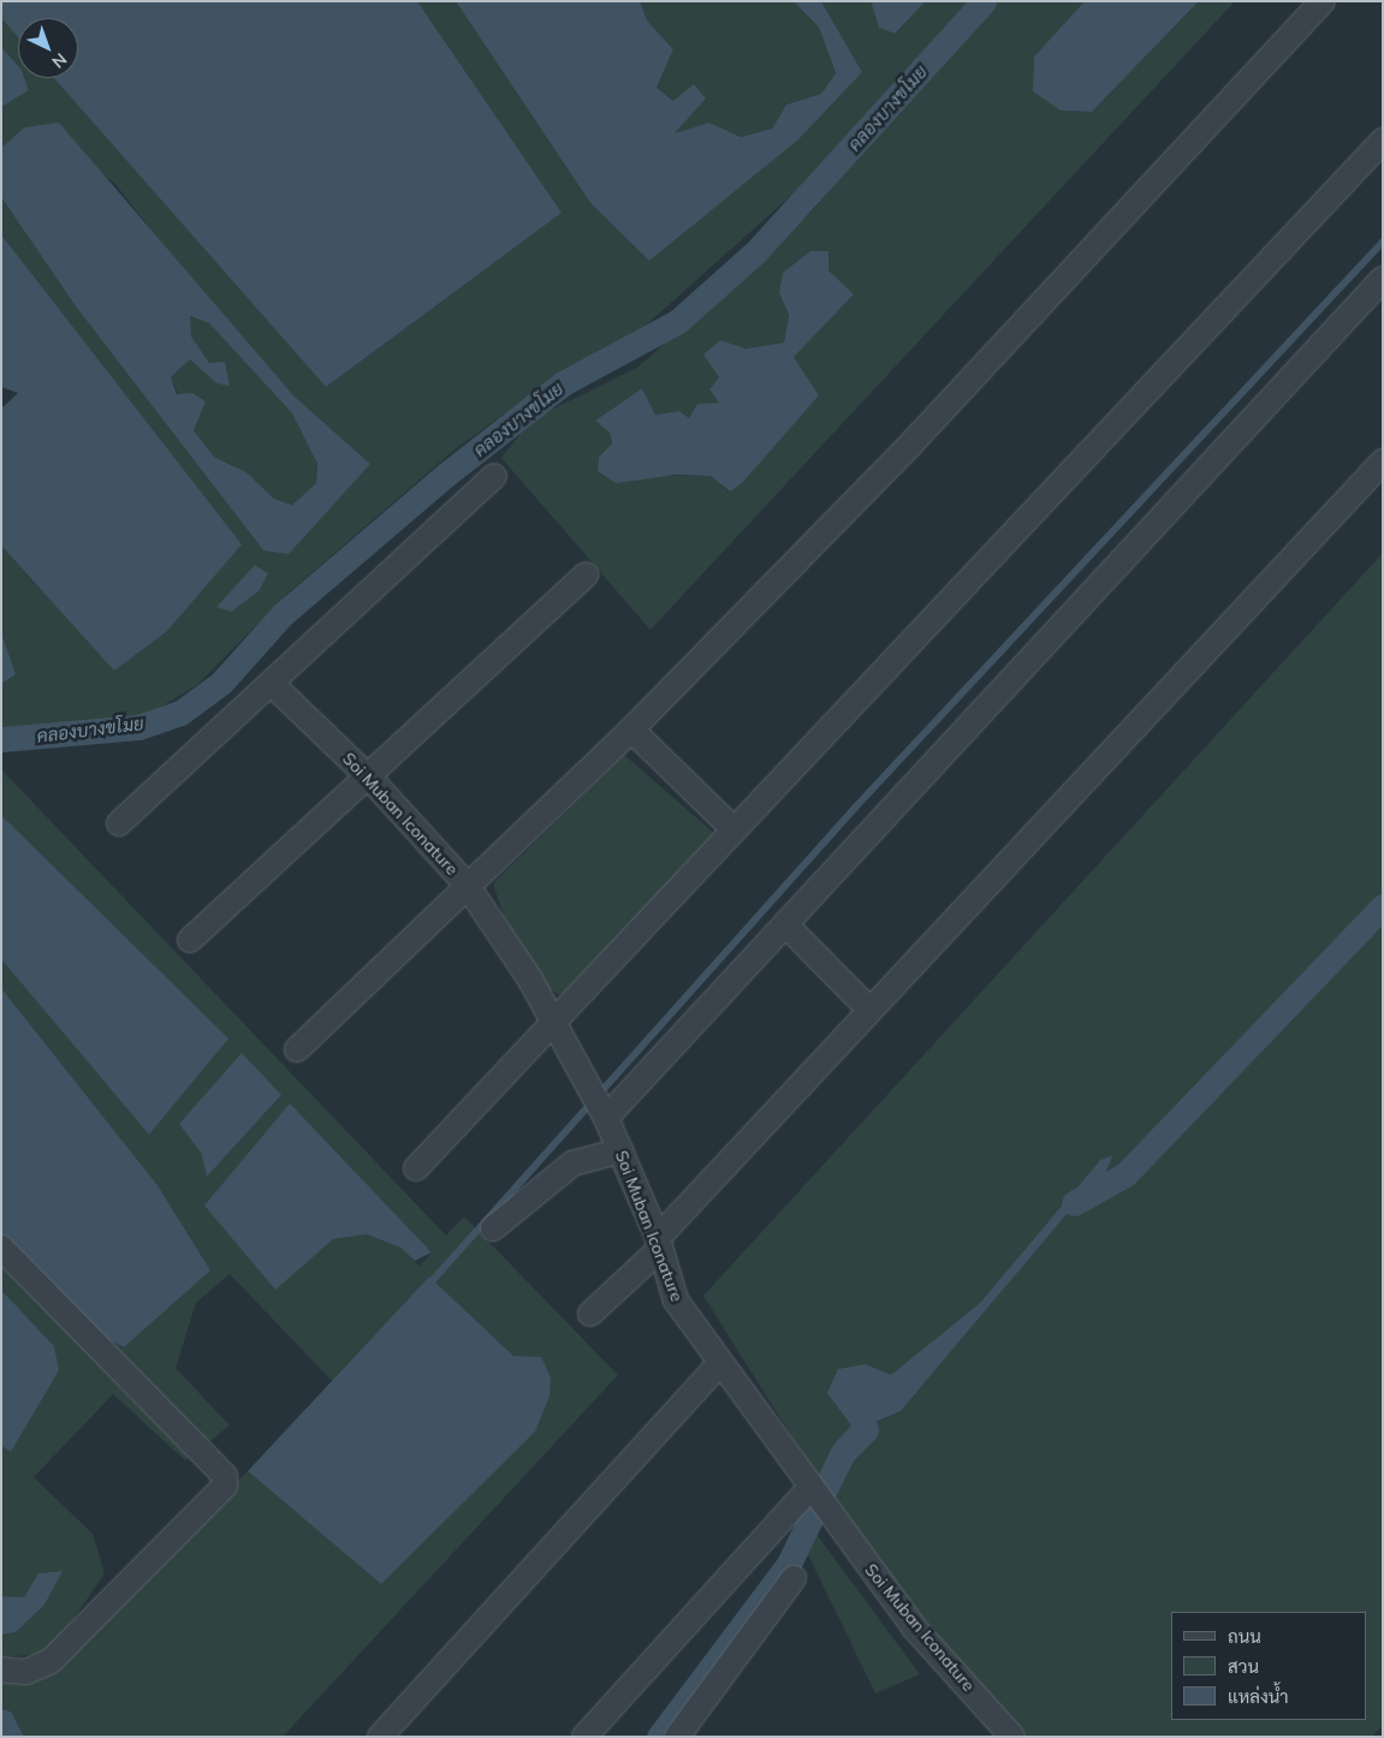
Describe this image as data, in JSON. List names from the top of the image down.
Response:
{
  "streets": {
    "street": ["Soi Muban Iconature"]
  },
  "water": ["คลองบางขโมย"],
  "legend": ["ถนน", "สวน", "แหล่งน้ำ"],
  "north": "bottom right"
}
